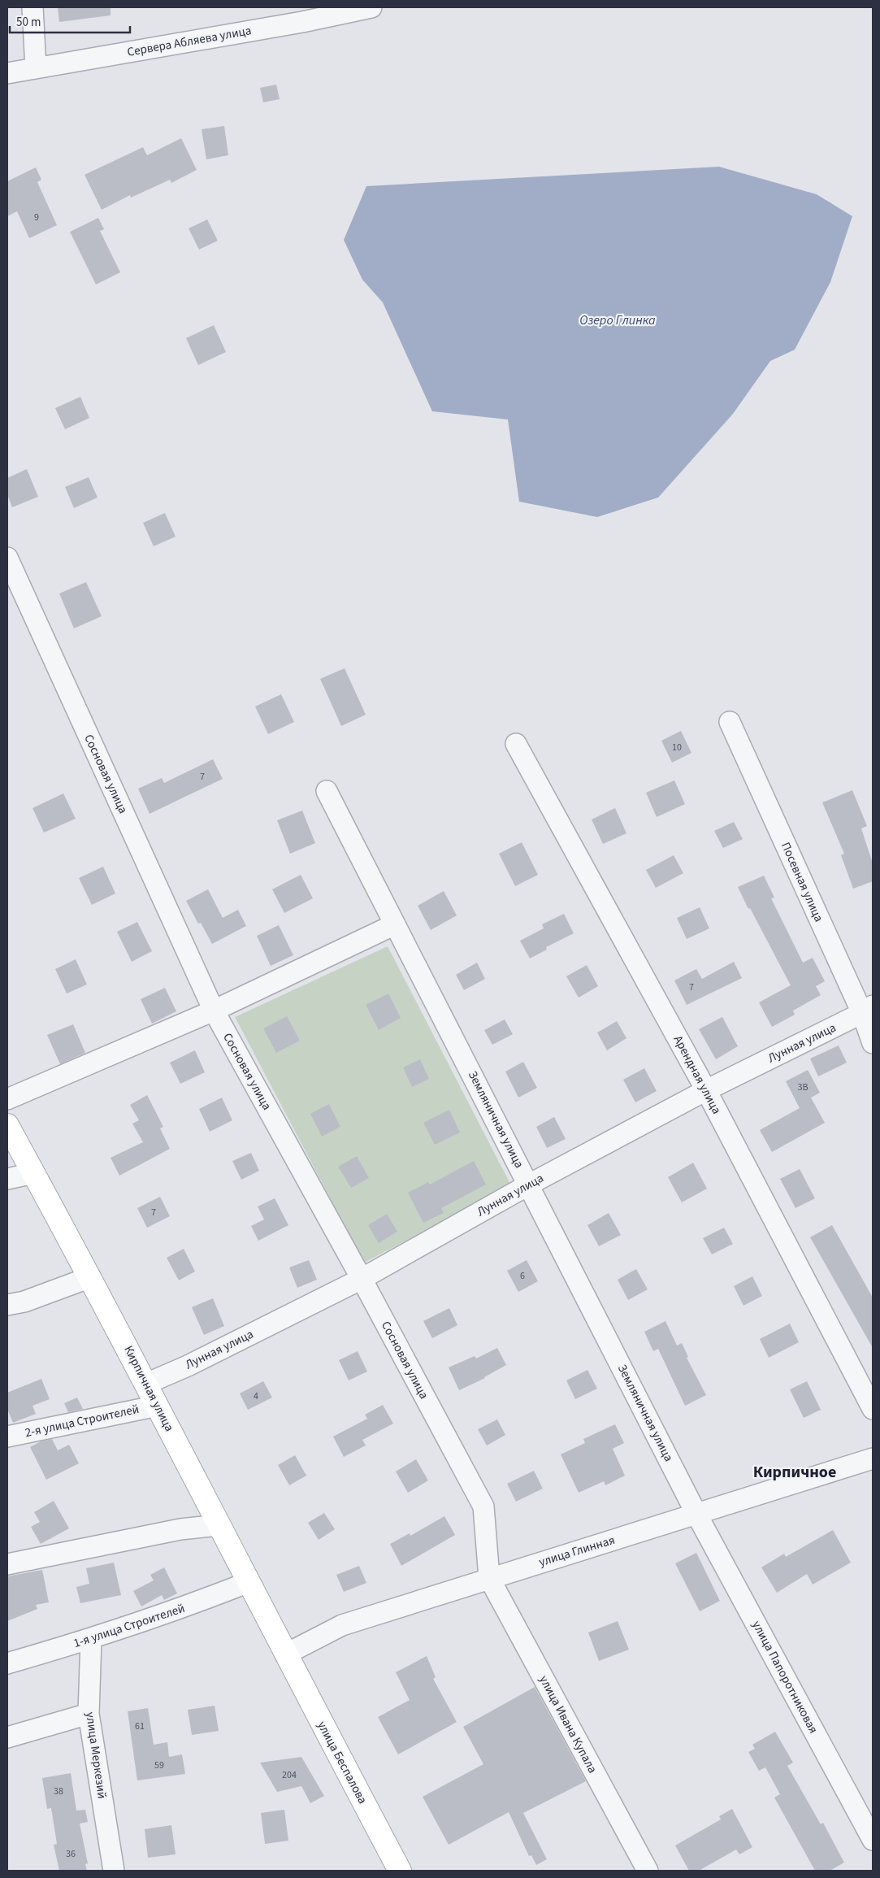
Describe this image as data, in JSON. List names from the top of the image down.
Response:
{
  "streets": {
    "main road": ["Кирпичная улица", "улица Беспалова"],
    "street": [
      "Сервера Абляева улица",
      "Сосновая улица",
      "Посевная улица",
      "Лунная улица",
      "Арендная улица",
      "Земляничная улица",
      "2-я улица Строителей",
      "улица Глинная",
      "1-я улица Строителей",
      "улица Папоротниковая",
      "улица Ивана Купала",
      "улица Меркезий"
    ]
  },
  "crossings": [
    ["Сосновая улица", "Лунная улица"],
    ["Сосновая улица", "улица Глинная"],
    ["Сосновая улица", "улица Ивана Купала"],
    ["Посевная улица", "Лунная улица"],
    ["Лунная улица", "Арендная улица"],
    ["Лунная улица", "Земляничная улица"],
    ["Лунная улица", "Кирпичная улица"],
    ["Земляничная улица", "улица Глинная"],
    ["Земляничная улица", "улица Папоротниковая"],
    ["Кирпичная улица", "2-я улица Строителей"],
    ["Кирпичная улица", "улица Глинная"],
    ["Кирпичная улица", "1-я улица Строителей"],
    ["Кирпичная улица", "улица Беспалова"],
    ["улица Глинная", "улица Папоротниковая"],
    ["улица Глинная", "улица Ивана Купала"],
    ["улица Глинная", "улица Беспалова"],
    ["1-я улица Строителей", "улица Меркезий"]
  ],
  "districts": ["Кирпичное"],
  "water": ["Озеро Глинка"],
  "house_numbers": [
    "9",
    "10",
    "7",
    "7",
    "3В",
    "7",
    "6",
    "4",
    "61",
    "59",
    "204",
    "38",
    "36"
  ],
  "scale_bar": "50 m"
}
